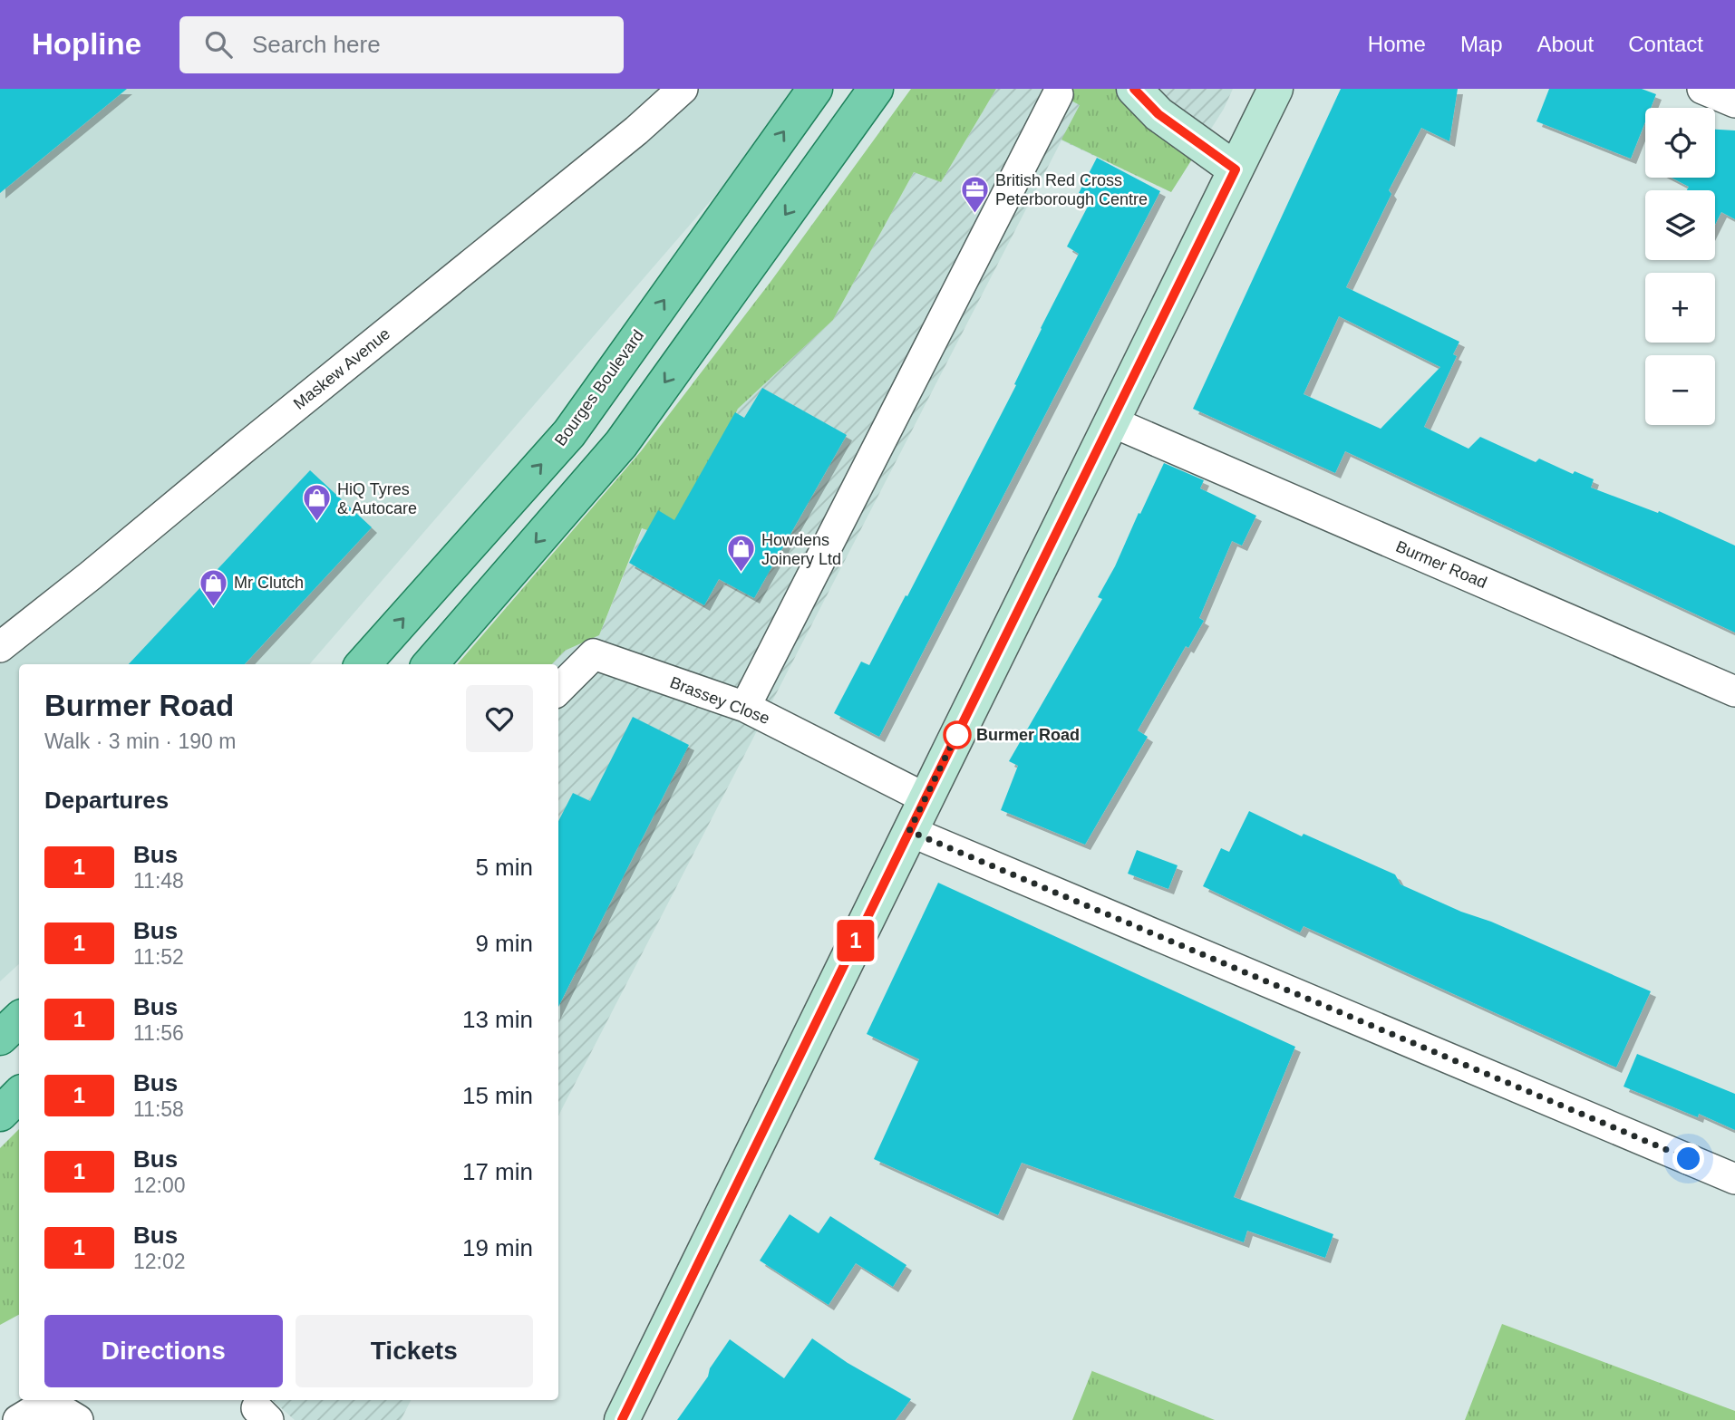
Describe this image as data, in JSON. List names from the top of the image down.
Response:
{
  "streets": {
    "main road": ["Bourges Boulevard"],
    "street": ["Maskew Avenue", "Burmer Road", "Brassey Close"]
  },
  "places": {
    "office": ["British Red Cross Peterborough Centre"],
    "shop": ["HiQ Tyres & Autocare", "Howdens Joinery Ltd", "Mr Clutch"],
    "other": ["Burmer Road"]
  },
  "lines": ["bus line 1"],
  "page": {
    "header": "Hopline",
    "search": "Search here",
    "nav": [
      "Home",
      "Map",
      "About",
      "Contact"
    ],
    "on_map": "1",
    "map_buttons": ["+", "−"],
    "heading": [
      ["Burmer Road", "Walk · 3 min · 190 m"],
      "Departures"
    ],
    "list": [
      {
        "mark": "1",
        "name": "Bus",
        "note": "11:48",
        "value": "5 min"
      },
      {
        "mark": "1",
        "name": "Bus",
        "note": "11:52",
        "value": "9 min"
      },
      {
        "mark": "1",
        "name": "Bus",
        "note": "11:56",
        "value": "13 min"
      },
      {
        "mark": "1",
        "name": "Bus",
        "note": "11:58",
        "value": "15 min"
      },
      {
        "mark": "1",
        "name": "Bus",
        "note": "12:00",
        "value": "17 min"
      },
      {
        "mark": "1",
        "name": "Bus",
        "note": "12:02",
        "value": "19 min"
      }
    ],
    "buttons": ["Directions", "Tickets"]
  }
}
